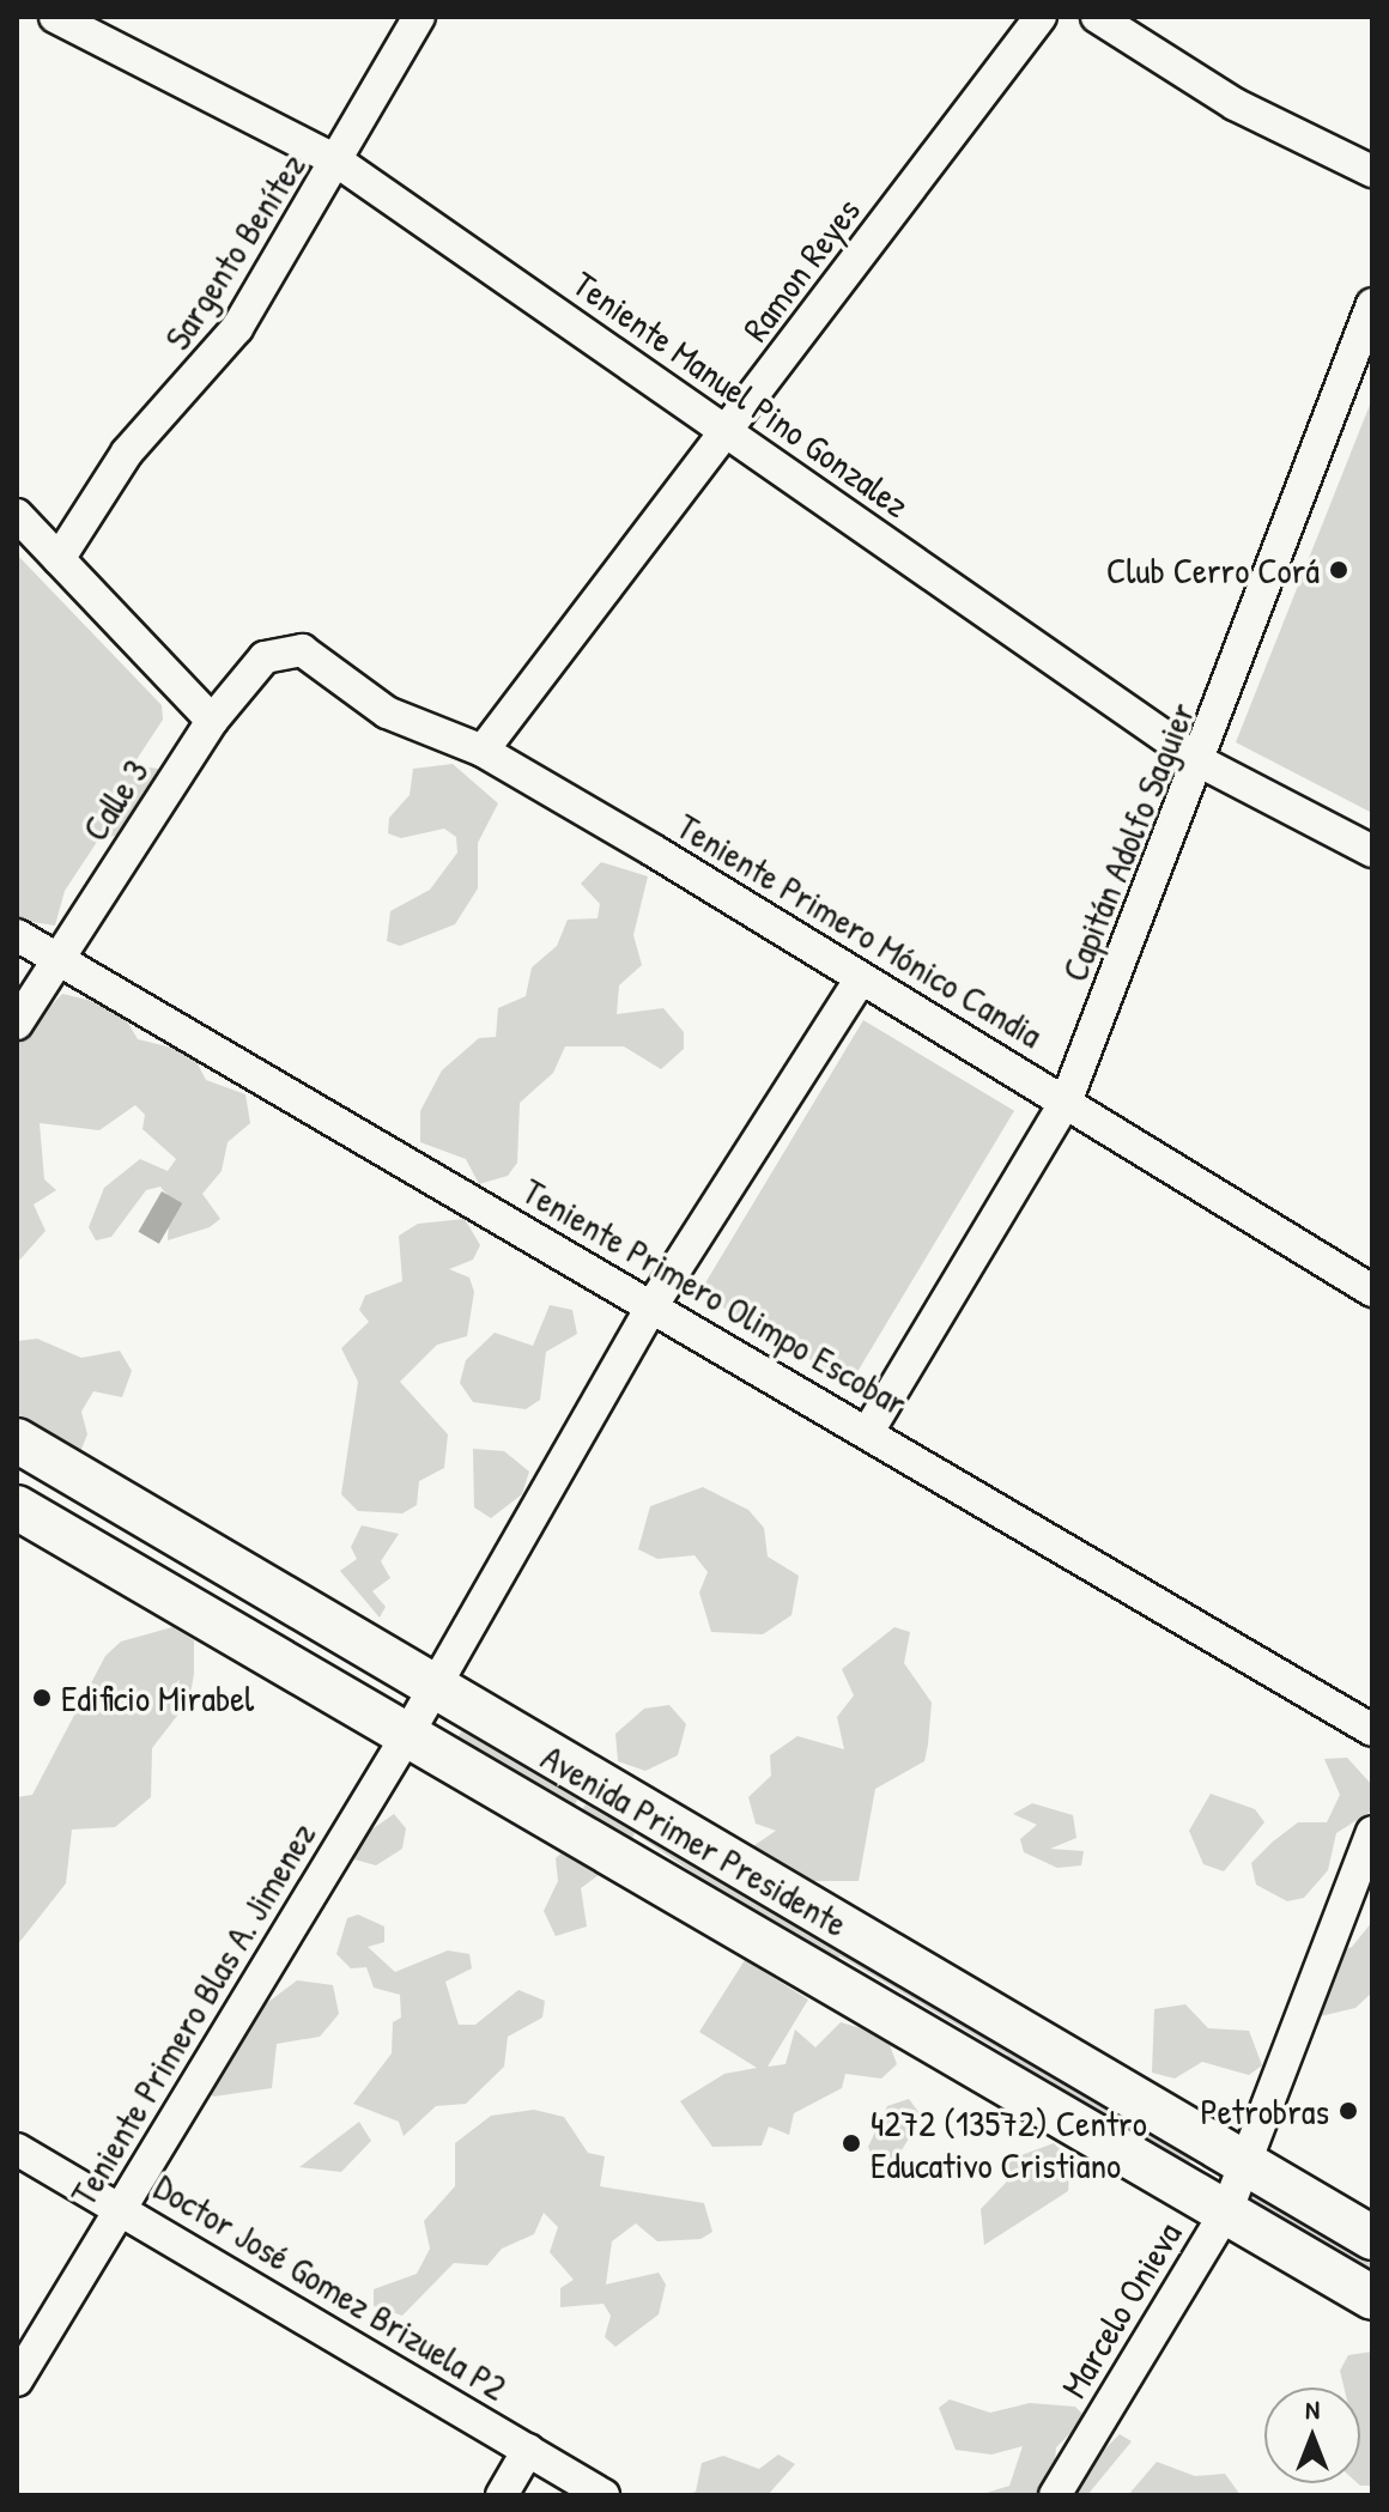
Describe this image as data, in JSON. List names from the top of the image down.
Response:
{
  "streets": {
    "main road": ["Avenida Primer Presidente"],
    "street": [
      "Sargento Benítez",
      "Ramon Reyes",
      "Teniente Manuel Pino Gonzalez",
      "Calle 3",
      "Capitán Adolfo Saguier",
      "Teniente Primero Mónico Candia",
      "Teniente Primero Olimpo Escobar",
      "Teniente Primero Blas A. Jimenez",
      "Doctor José Gomez Brizuela P2",
      "Marcelo Onieva"
    ]
  },
  "crossings": [
    ["Sargento Benítez", "Teniente Manuel Pino Gonzalez"],
    ["Ramon Reyes", "Teniente Manuel Pino Gonzalez"],
    ["Ramon Reyes", "Teniente Primero Mónico Candia"],
    ["Teniente Manuel Pino Gonzalez", "Capitán Adolfo Saguier"],
    ["Calle 3", "Teniente Primero Mónico Candia"],
    ["Calle 3", "Teniente Primero Olimpo Escobar"],
    ["Capitán Adolfo Saguier", "Teniente Primero Mónico Candia"],
    ["Capitán Adolfo Saguier", "Teniente Primero Olimpo Escobar"],
    ["Teniente Primero Mónico Candia", "Teniente Primero Blas A. Jimenez"],
    ["Teniente Primero Olimpo Escobar", "Teniente Primero Blas A. Jimenez"],
    ["Avenida Primer Presidente", "Teniente Primero Blas A. Jimenez"],
    ["Avenida Primer Presidente", "Marcelo Onieva"],
    ["Teniente Primero Blas A. Jimenez", "Doctor José Gomez Brizuela P2"]
  ],
  "places": [
    "Club Cerro Corá",
    "Edificio Mirabel",
    "Petrobras",
    "4272 (13572) Centro Educativo Cristiano"
  ],
  "north": "top"
}
